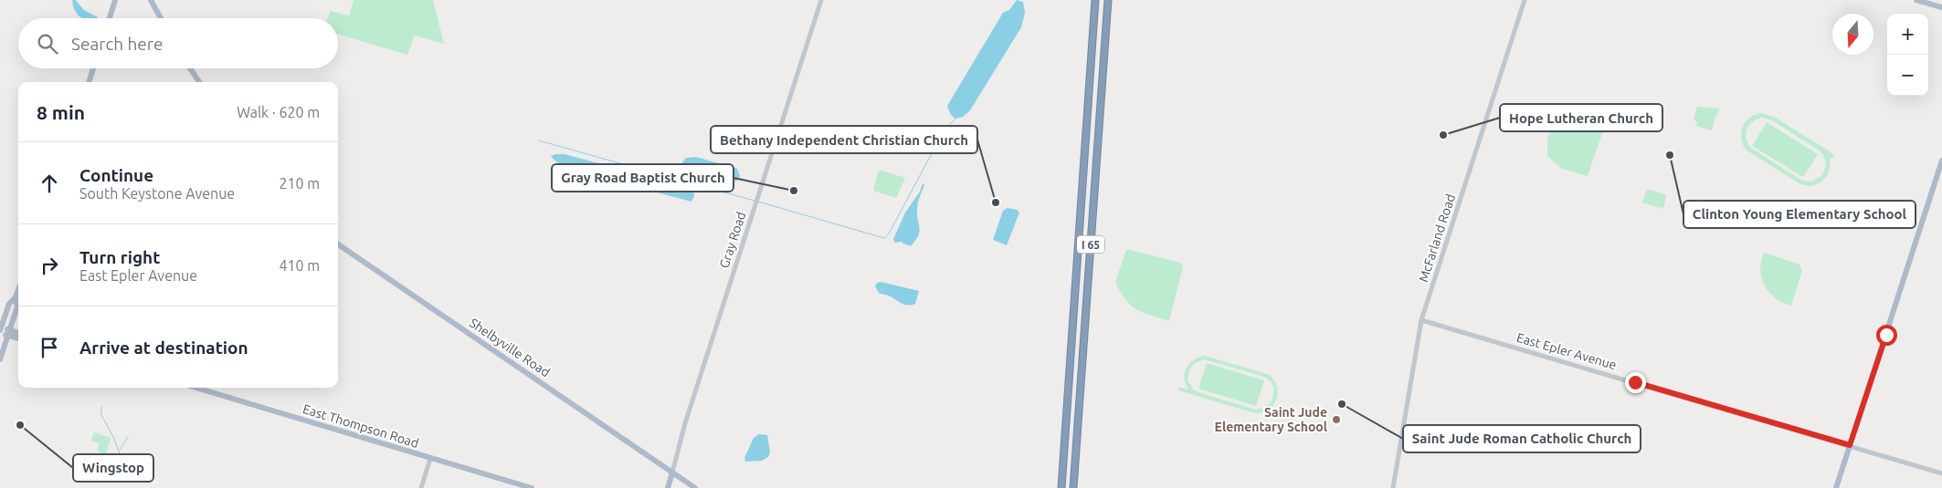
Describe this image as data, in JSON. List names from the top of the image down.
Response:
{
  "streets": {
    "highway": ["I 65"],
    "main road": ["Gray Road", "Shelbyville Road", "East Thompson Road"],
    "street": ["McFarland Road", "East Epler Avenue"]
  },
  "crossings": [
    ["McFarland Road", "East Epler Avenue"],
    ["Gray Road", "Shelbyville Road"]
  ],
  "places": [
    "Hope Lutheran Church",
    "Clinton Young Elementary School",
    "Gray Road Baptist Church",
    "Bethany Independent Christian Church",
    "Saint Jude Roman Catholic Church",
    "Saint Jude Elementary School",
    "Wingstop"
  ],
  "north": "bottom",
  "page": {
    "map_buttons": ["+", "−"],
    "search": "Search here",
    "heading": ["8 min", "Walk · 620 m"],
    "list": [
      ["Continue", "South Keystone Avenue", "210 m"],
      ["Turn right", "East Epler Avenue", "410 m"],
      "Arrive at destination"
    ]
  }
}
